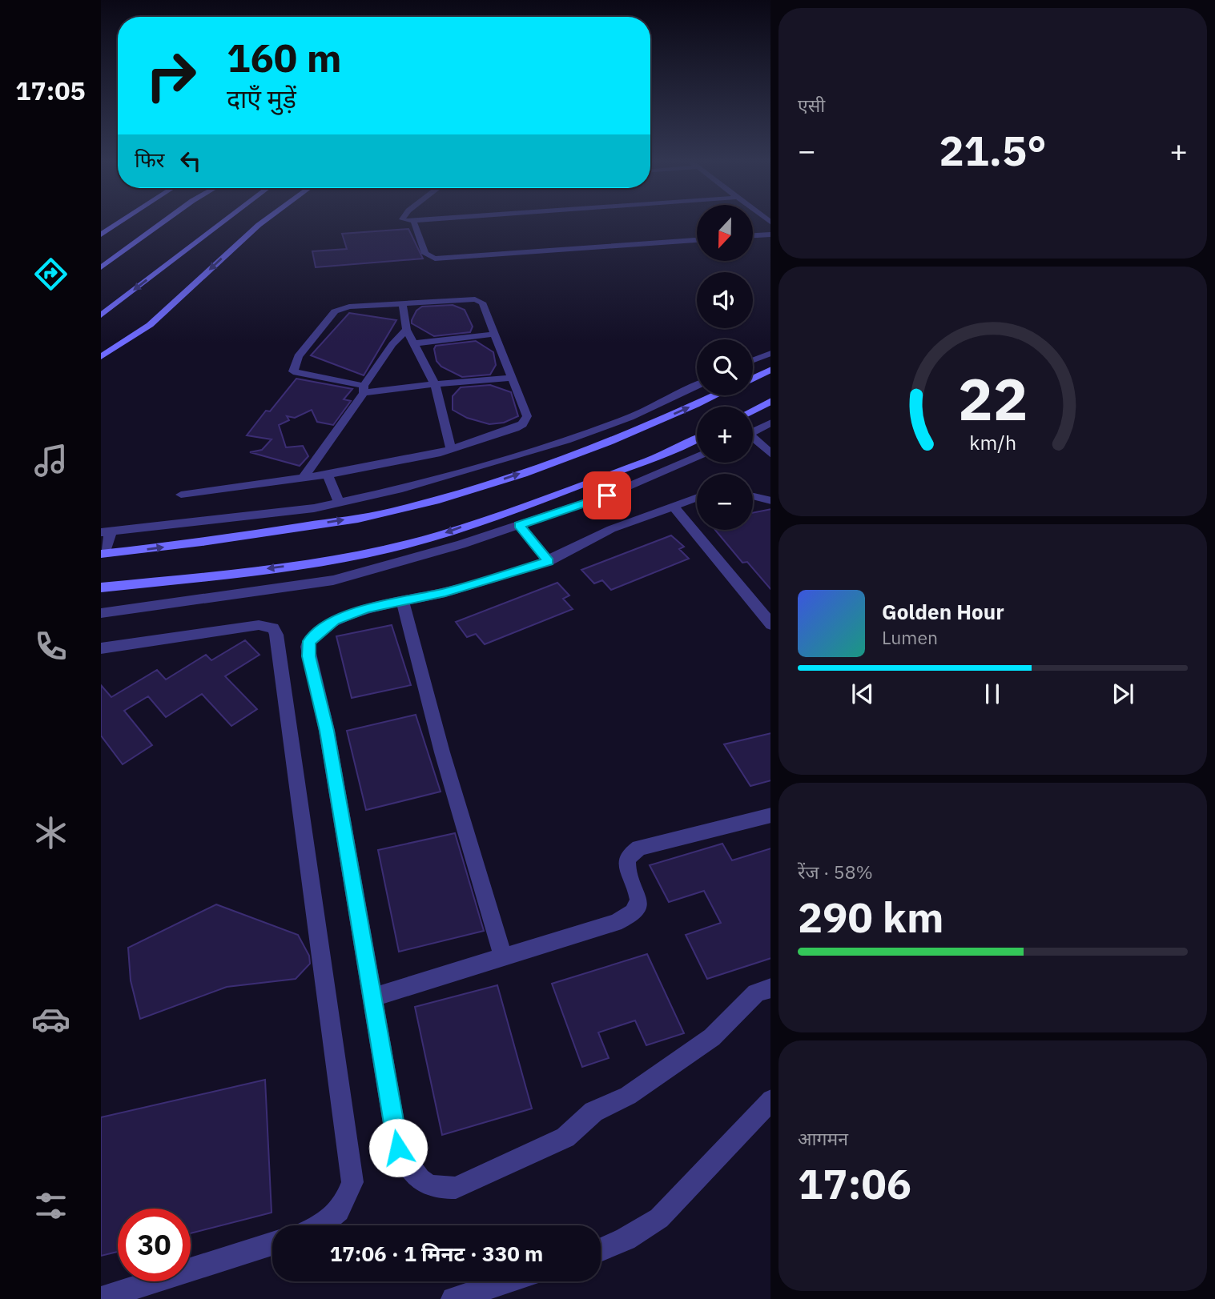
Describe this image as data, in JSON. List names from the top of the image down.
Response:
{
  "north": "bottom",
  "page": {
    "tabs": "17:05",
    "tile": [
      "एसी",
      ["रेंज · 58%", "290 km"],
      ["आगमन", "17:06"]
    ],
    "turn": ["160 m", "दाएँ मुड़ें"],
    "heat": ["−", "21.5°", "+"],
    "then": "फिर",
    "map_buttons": ["+", "−"],
    "song": ["Golden Hour", "Lumen"],
    "limit": "30",
    "trip": "17:06 · 1 मिनट · 330 m",
    "gauge": ["22", "km/h"]
  }
}
